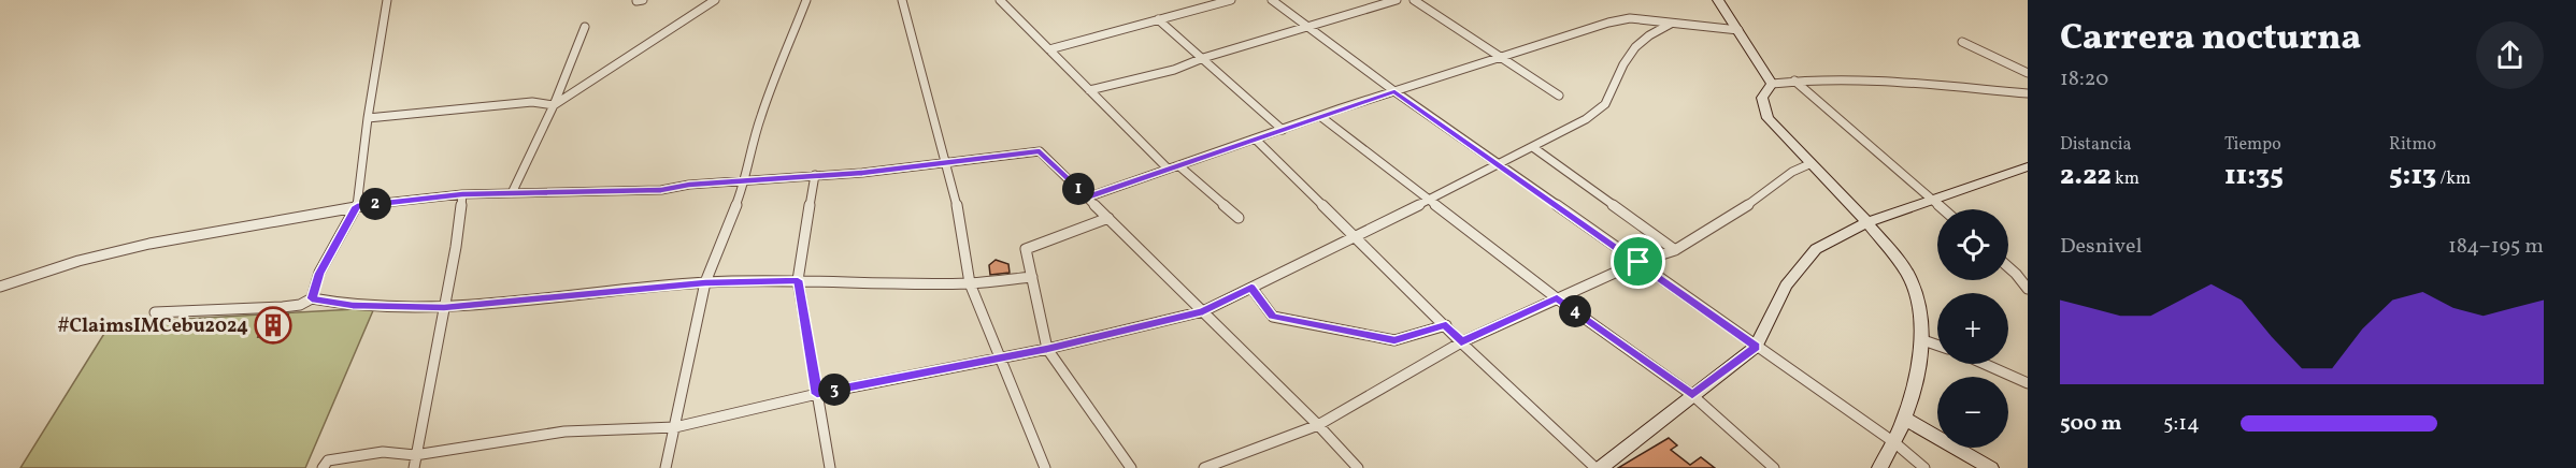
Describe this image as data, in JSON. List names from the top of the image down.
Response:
{
  "places": {
    "building": ["#ClaimsIMCebu2024"]
  },
  "page": {
    "heading": ["Carrera nocturna", "18:20"],
    "stats": [
      ["Distancia", "2.22 km"],
      ["Tiempo", "11:35"],
      ["Ritmo", "5:13 /km"]
    ],
    "pins": [
      "1",
      "2",
      "4",
      "3"
    ],
    "map_buttons": ["+", "−"],
    "chart": ["Desnivel", "184–195 m"],
    "list": [
      {
        "name": "500 m",
        "note": "5:14"
      }
    ]
  }
}
